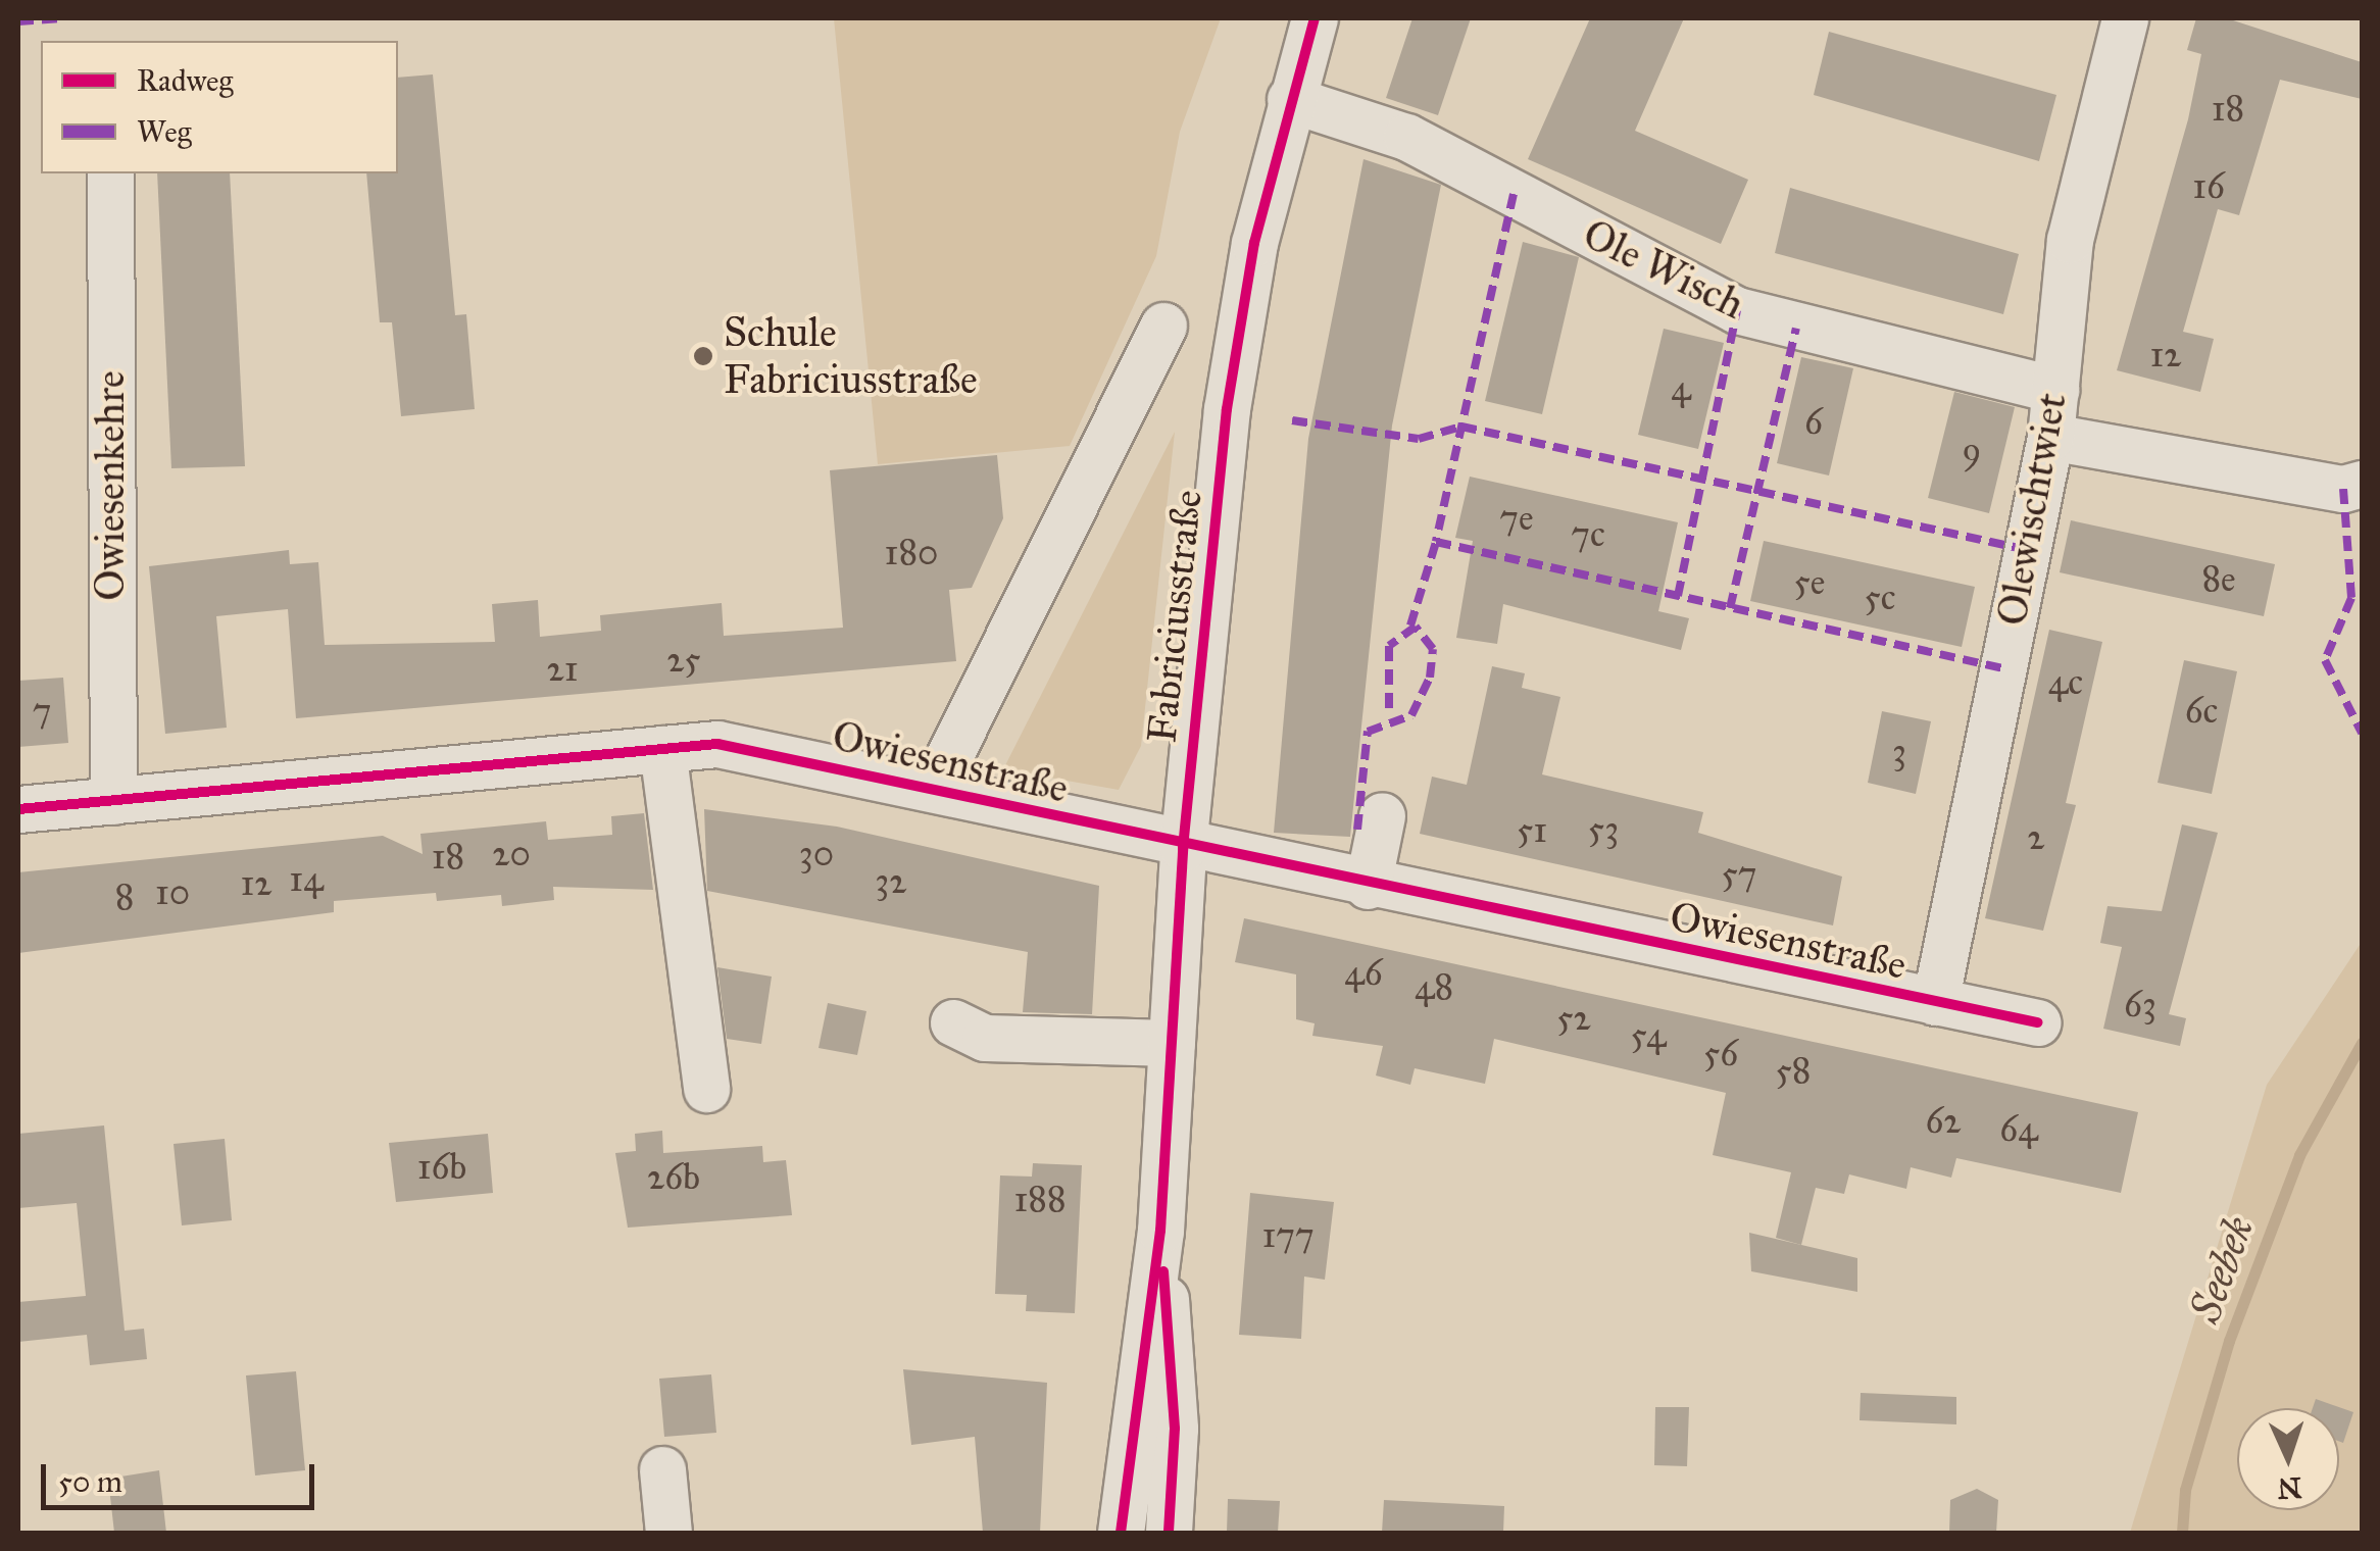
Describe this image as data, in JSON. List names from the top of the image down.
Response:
{
  "streets": {
    "street": [
      "Ole Wisch",
      "Owiesenkehre",
      "Olewischtwiet",
      "Fabriciusstraße",
      "Owiesenstraße"
    ]
  },
  "crossings": [
    ["Ole Wisch", "Olewischtwiet"],
    ["Ole Wisch", "Fabriciusstraße"],
    ["Owiesenkehre", "Owiesenstraße"],
    ["Olewischtwiet", "Owiesenstraße"],
    ["Fabriciusstraße", "Owiesenstraße"]
  ],
  "water": ["Seebek"],
  "places": ["Schule Fabriciusstraße"],
  "house_numbers": [
    "18",
    "16",
    "12",
    "4",
    "6",
    "9",
    "7e",
    "7c",
    "180",
    "8e",
    "5e",
    "5c",
    "25",
    "21",
    "4c",
    "7",
    "6c",
    "3",
    "53",
    "51",
    "2",
    "20",
    "30",
    "18",
    "57",
    "14",
    "32",
    "12",
    "10",
    "8",
    "46",
    "48",
    "63",
    "52",
    "54",
    "56",
    "58",
    "62",
    "64",
    "16b",
    "26b",
    "188",
    "177"
  ],
  "legend": ["Radweg", "Weg"],
  "scale_bar": "50 m",
  "north": "bottom"
}
